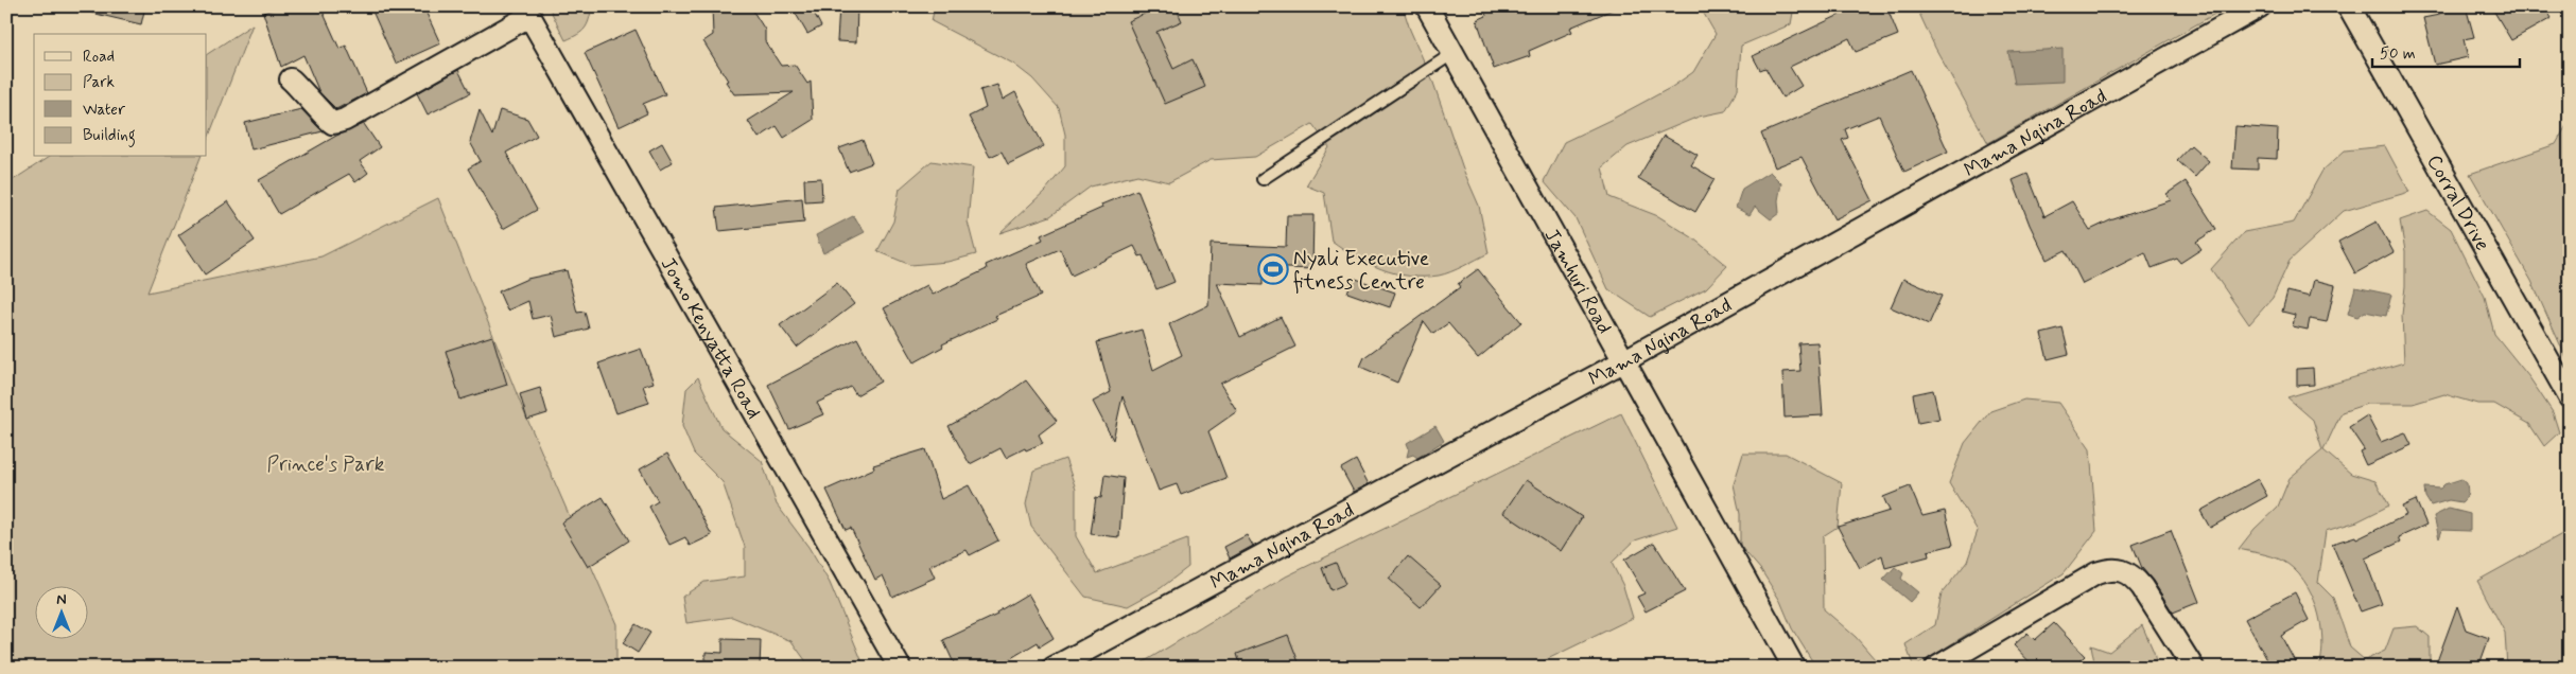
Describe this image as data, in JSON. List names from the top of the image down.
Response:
{
  "streets": {
    "street": [
      "Mama Ngina Road",
      "Corral Drive",
      "Jamhuri Road",
      "Jomo Kenyatta Road"
    ]
  },
  "crossings": [
    ["Mama Ngina Road", "Jamhuri Road"]
  ],
  "parks": ["Prince's Park"],
  "places": {
    "sports": ["Nyali Executive fitness Centre"]
  },
  "legend": [
    "Road",
    "Park",
    "Water",
    "Building"
  ],
  "scale_bar": "50 m",
  "north": "top"
}
